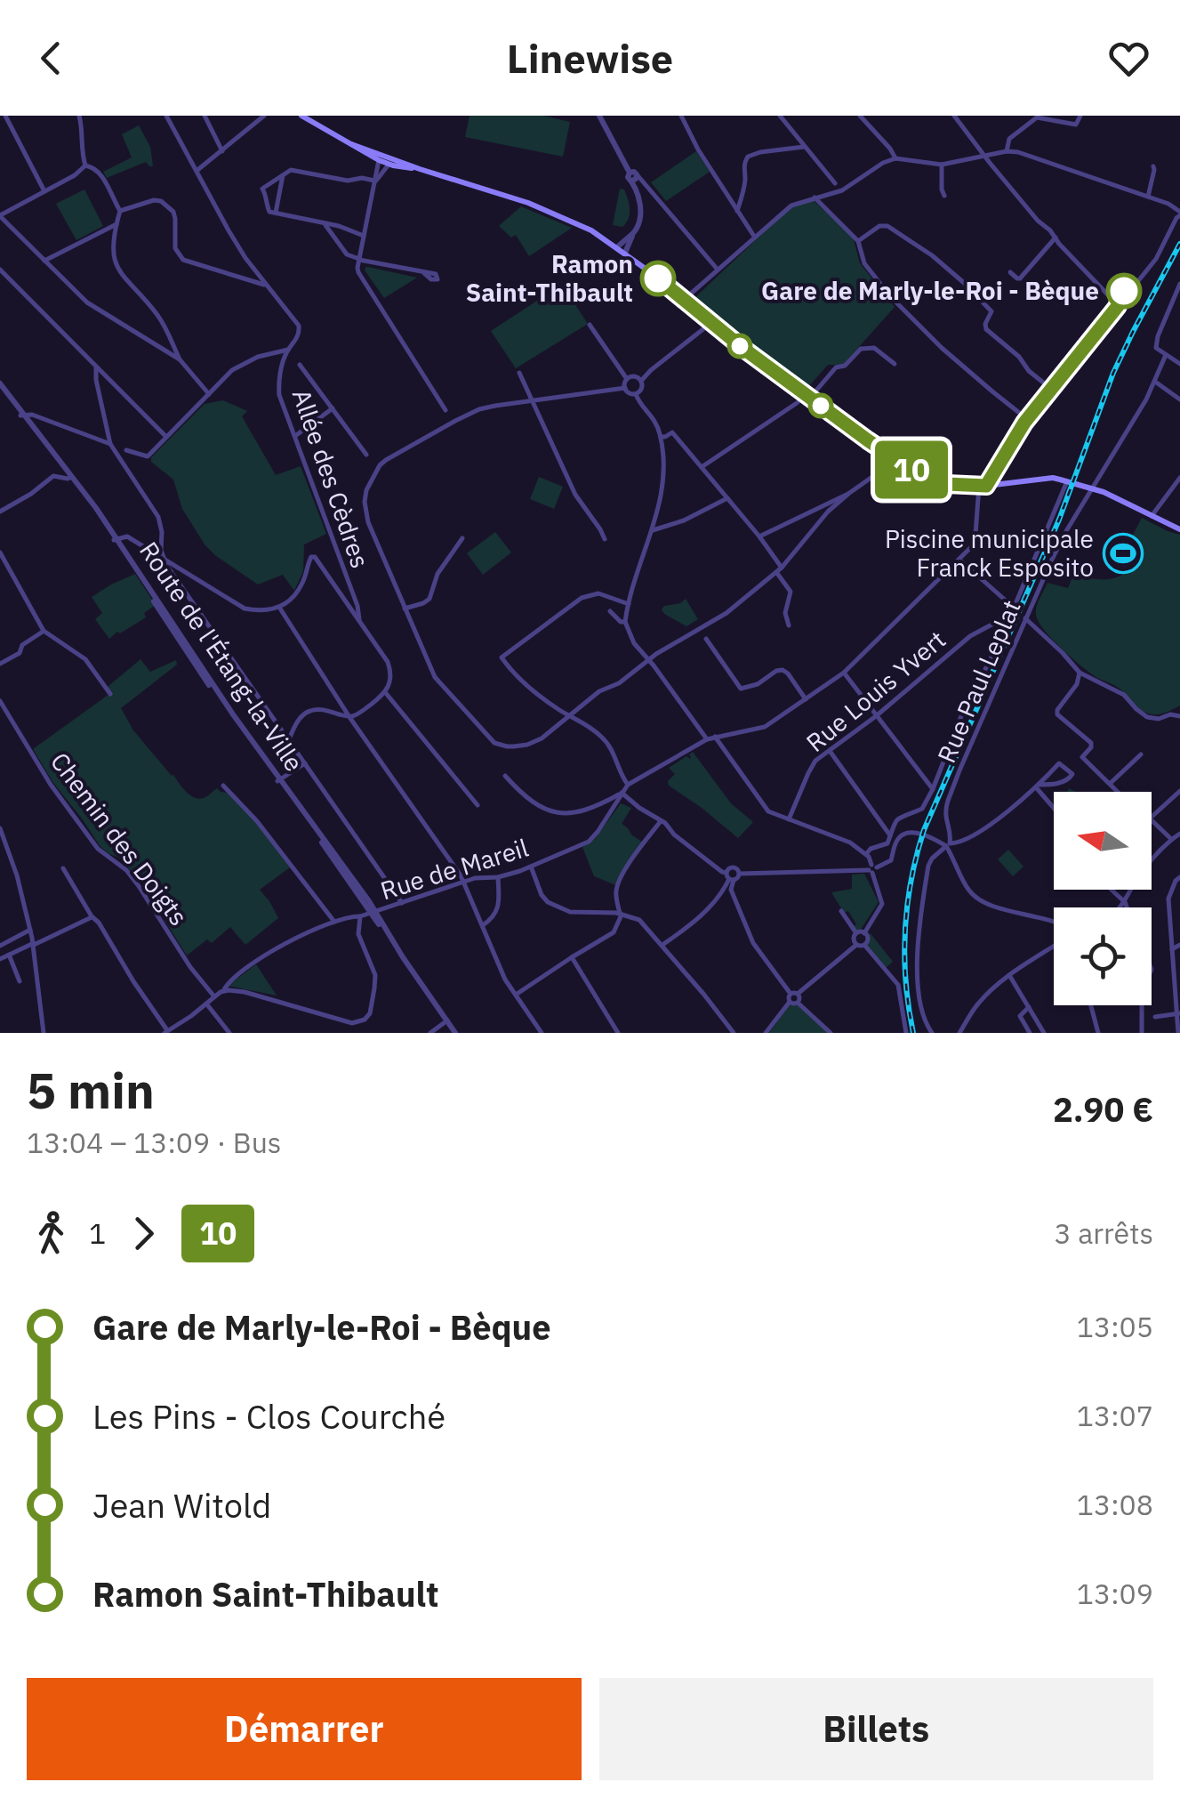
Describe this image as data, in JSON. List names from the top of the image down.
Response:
{
  "streets": {
    "street": [
      "Allée des Cèdres",
      "Route de l'Étang-la-Ville",
      "Rue Paul Leplat",
      "Rue Louis Yvert",
      "Chemin des Doigts",
      "Rue de Mareil"
    ]
  },
  "crossings": [
    ["Route de l'Étang-la-Ville", "Rue de Mareil"],
    ["Chemin des Doigts", "Rue de Mareil"]
  ],
  "places": {
    "other": ["Ramon Saint-Thibault", "Gare de Marly-le-Roi - Bèque"],
    "sports": ["Piscine municipale Franck Esposito"]
  },
  "lines": ["bus line 10"],
  "north": "left",
  "page": {
    "header": "Linewise",
    "on_map": "10",
    "heading": ["5 min", "13:04 – 13:09 · Bus", "2.90 €"],
    "legs": ["1", "10", "3 arrêts"],
    "list": [
      {
        "name": "Gare de Marly-le-Roi - Bèque",
        "value": "13:05"
      },
      {
        "name": "Les Pins - Clos Courché",
        "value": "13:07"
      },
      {
        "name": "Jean Witold",
        "value": "13:08"
      },
      {
        "name": "Ramon Saint-Thibault",
        "value": "13:09"
      }
    ],
    "buttons": ["Démarrer", "Billets"]
  }
}
